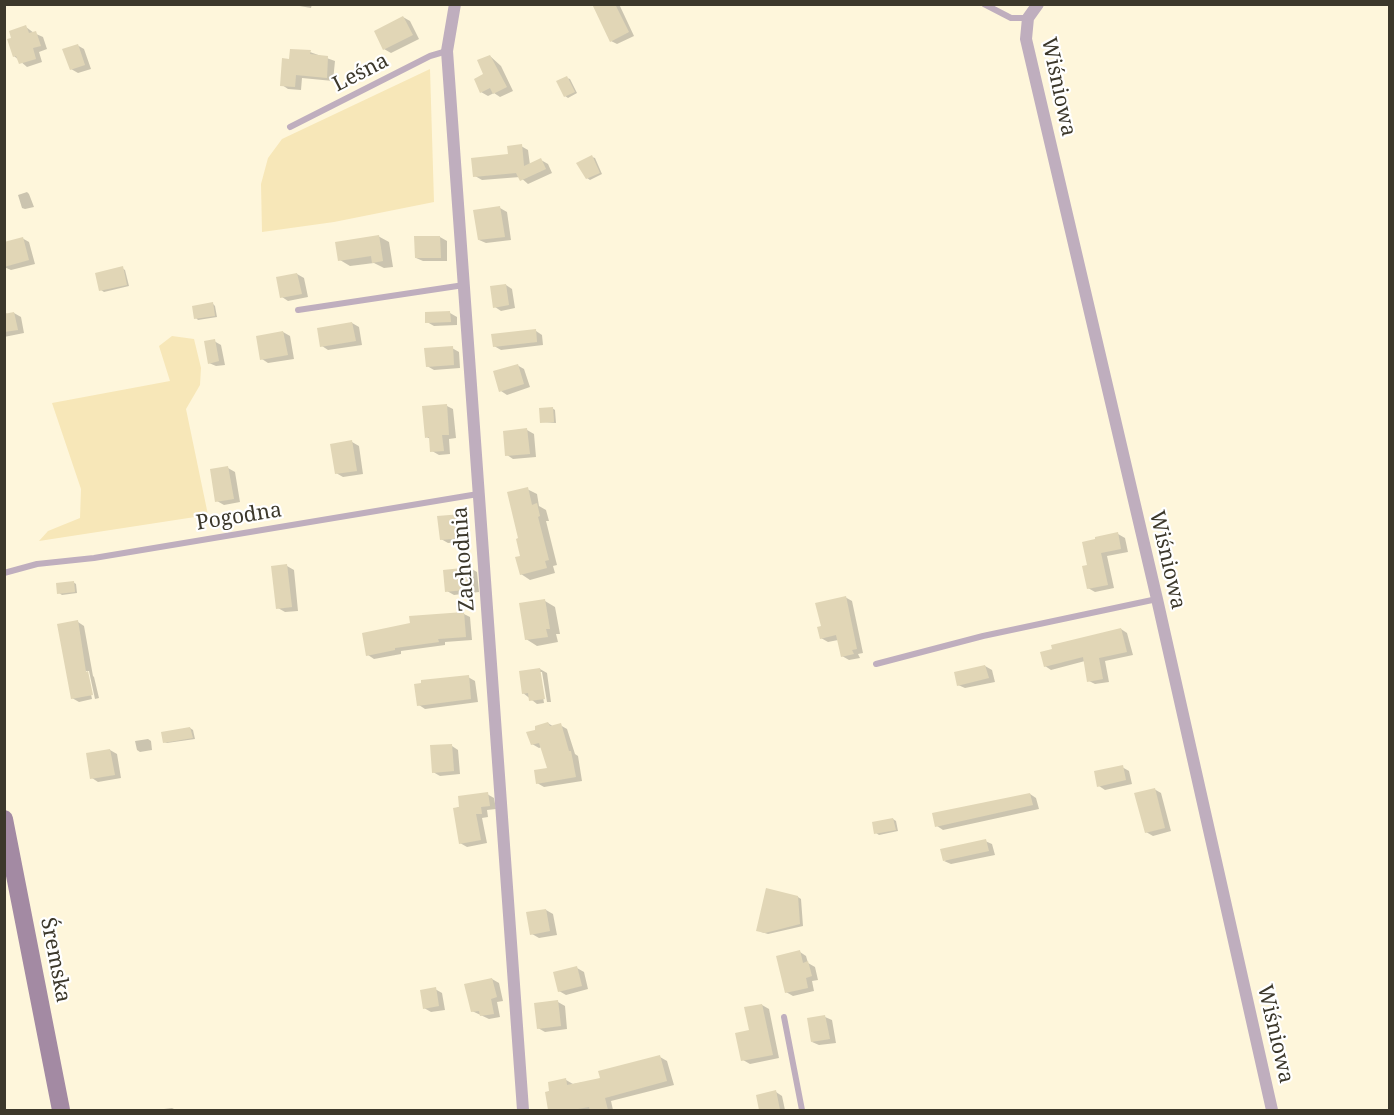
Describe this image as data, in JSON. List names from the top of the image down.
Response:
{
  "streets": {
    "main road": ["Śremska"],
    "street": ["Wiśniowa", "Zachodnia"],
    "lane": ["Leśna", "Pogodna"]
  },
  "crossings": [
    ["Leśna", "Zachodnia"],
    ["Pogodna", "Zachodnia"]
  ]
}
